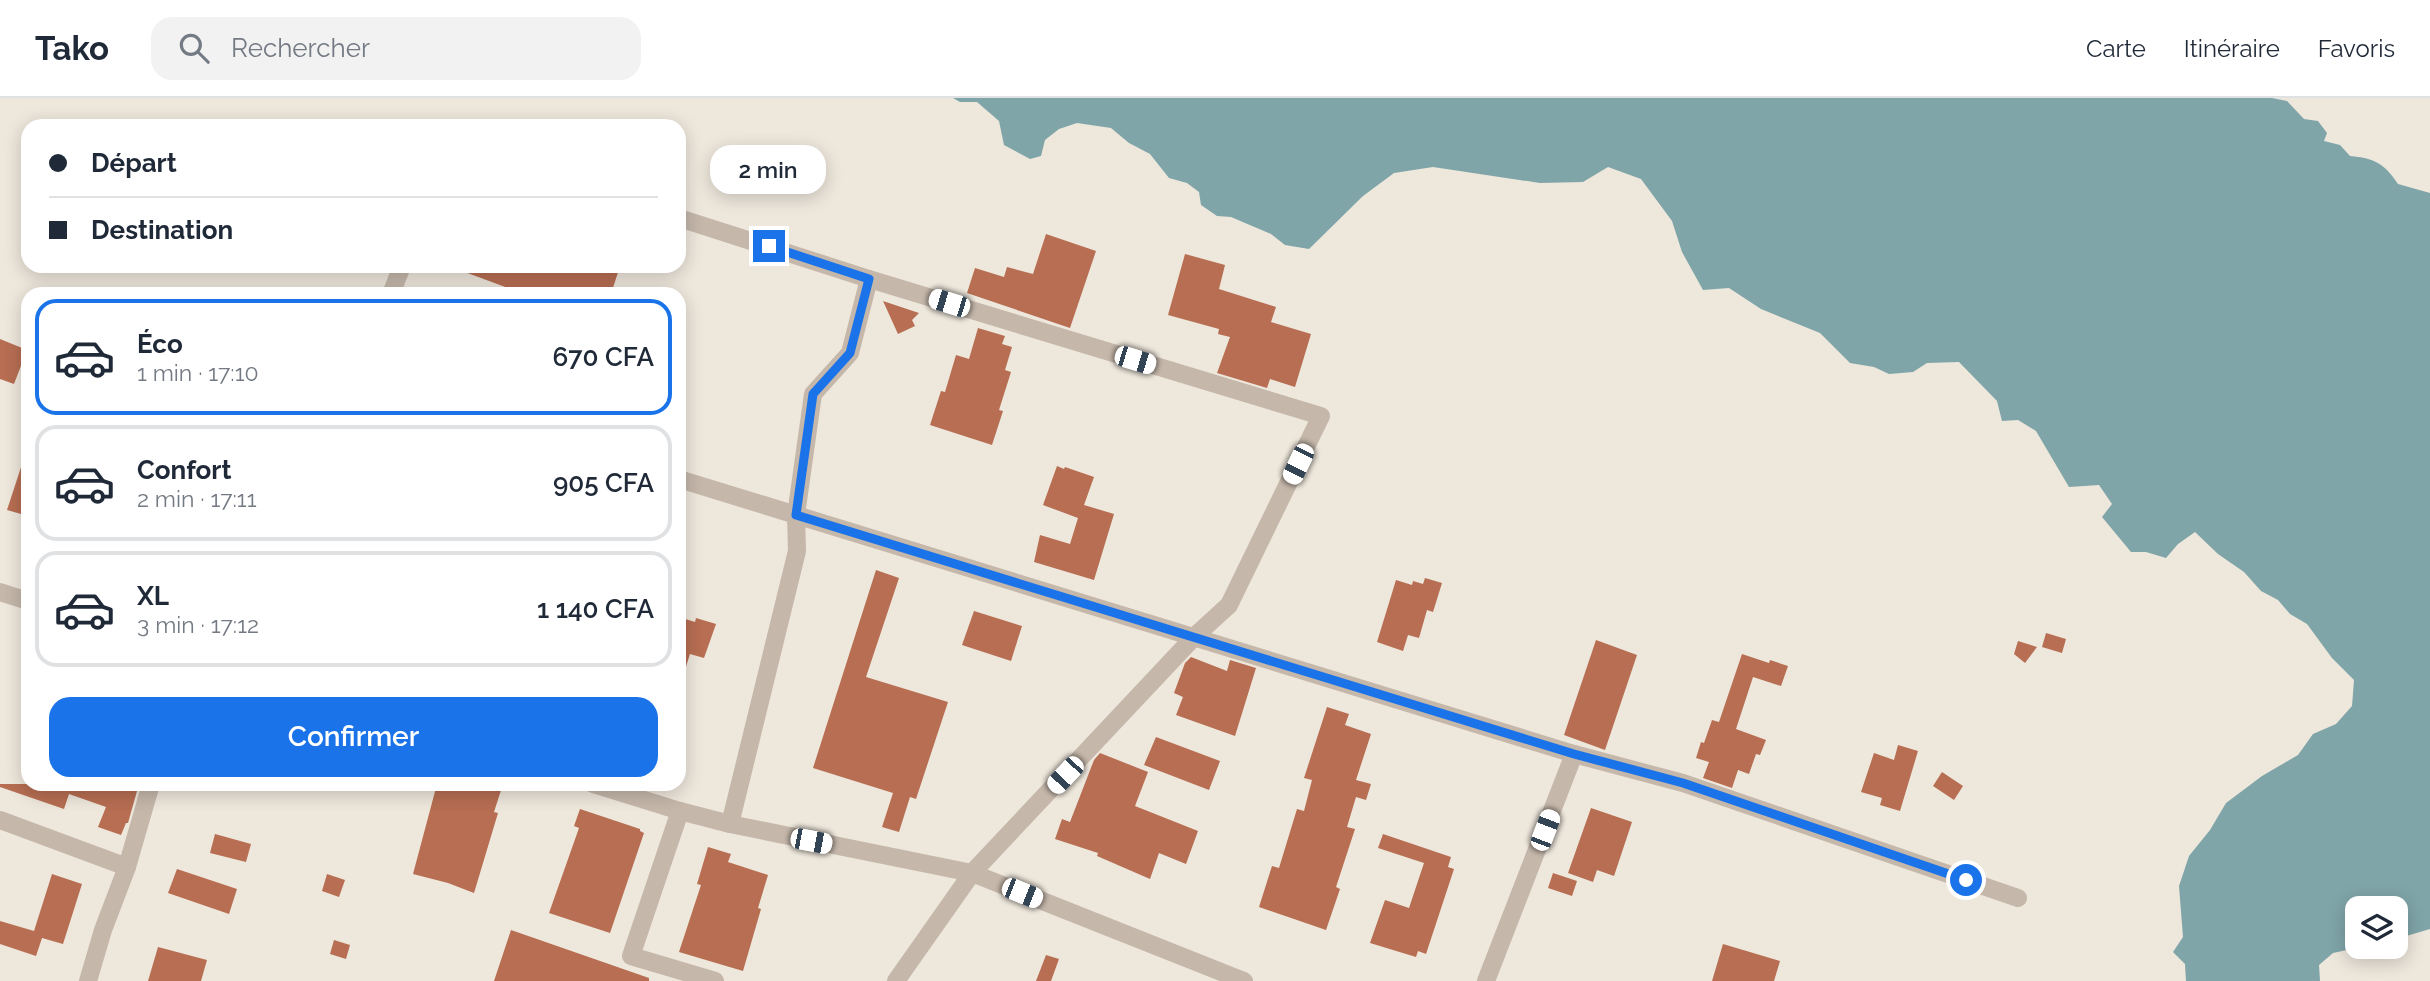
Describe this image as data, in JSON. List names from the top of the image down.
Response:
{
  "page": {
    "header": "Tako",
    "search": "Rechercher",
    "nav": ["Carte", "Itinéraire", "Favoris"],
    "banner": ["Départ", "Destination"],
    "bubble": "2 min",
    "list": [
      {
        "name": "Éco",
        "note": "1 min · 17:10",
        "value": "670 CFA"
      },
      {
        "name": "Confort",
        "note": "2 min · 17:11",
        "value": "905 CFA"
      },
      {
        "name": "XL",
        "note": "3 min · 17:12",
        "value": "1 140 CFA"
      }
    ],
    "buttons": "Confirmer"
  }
}
